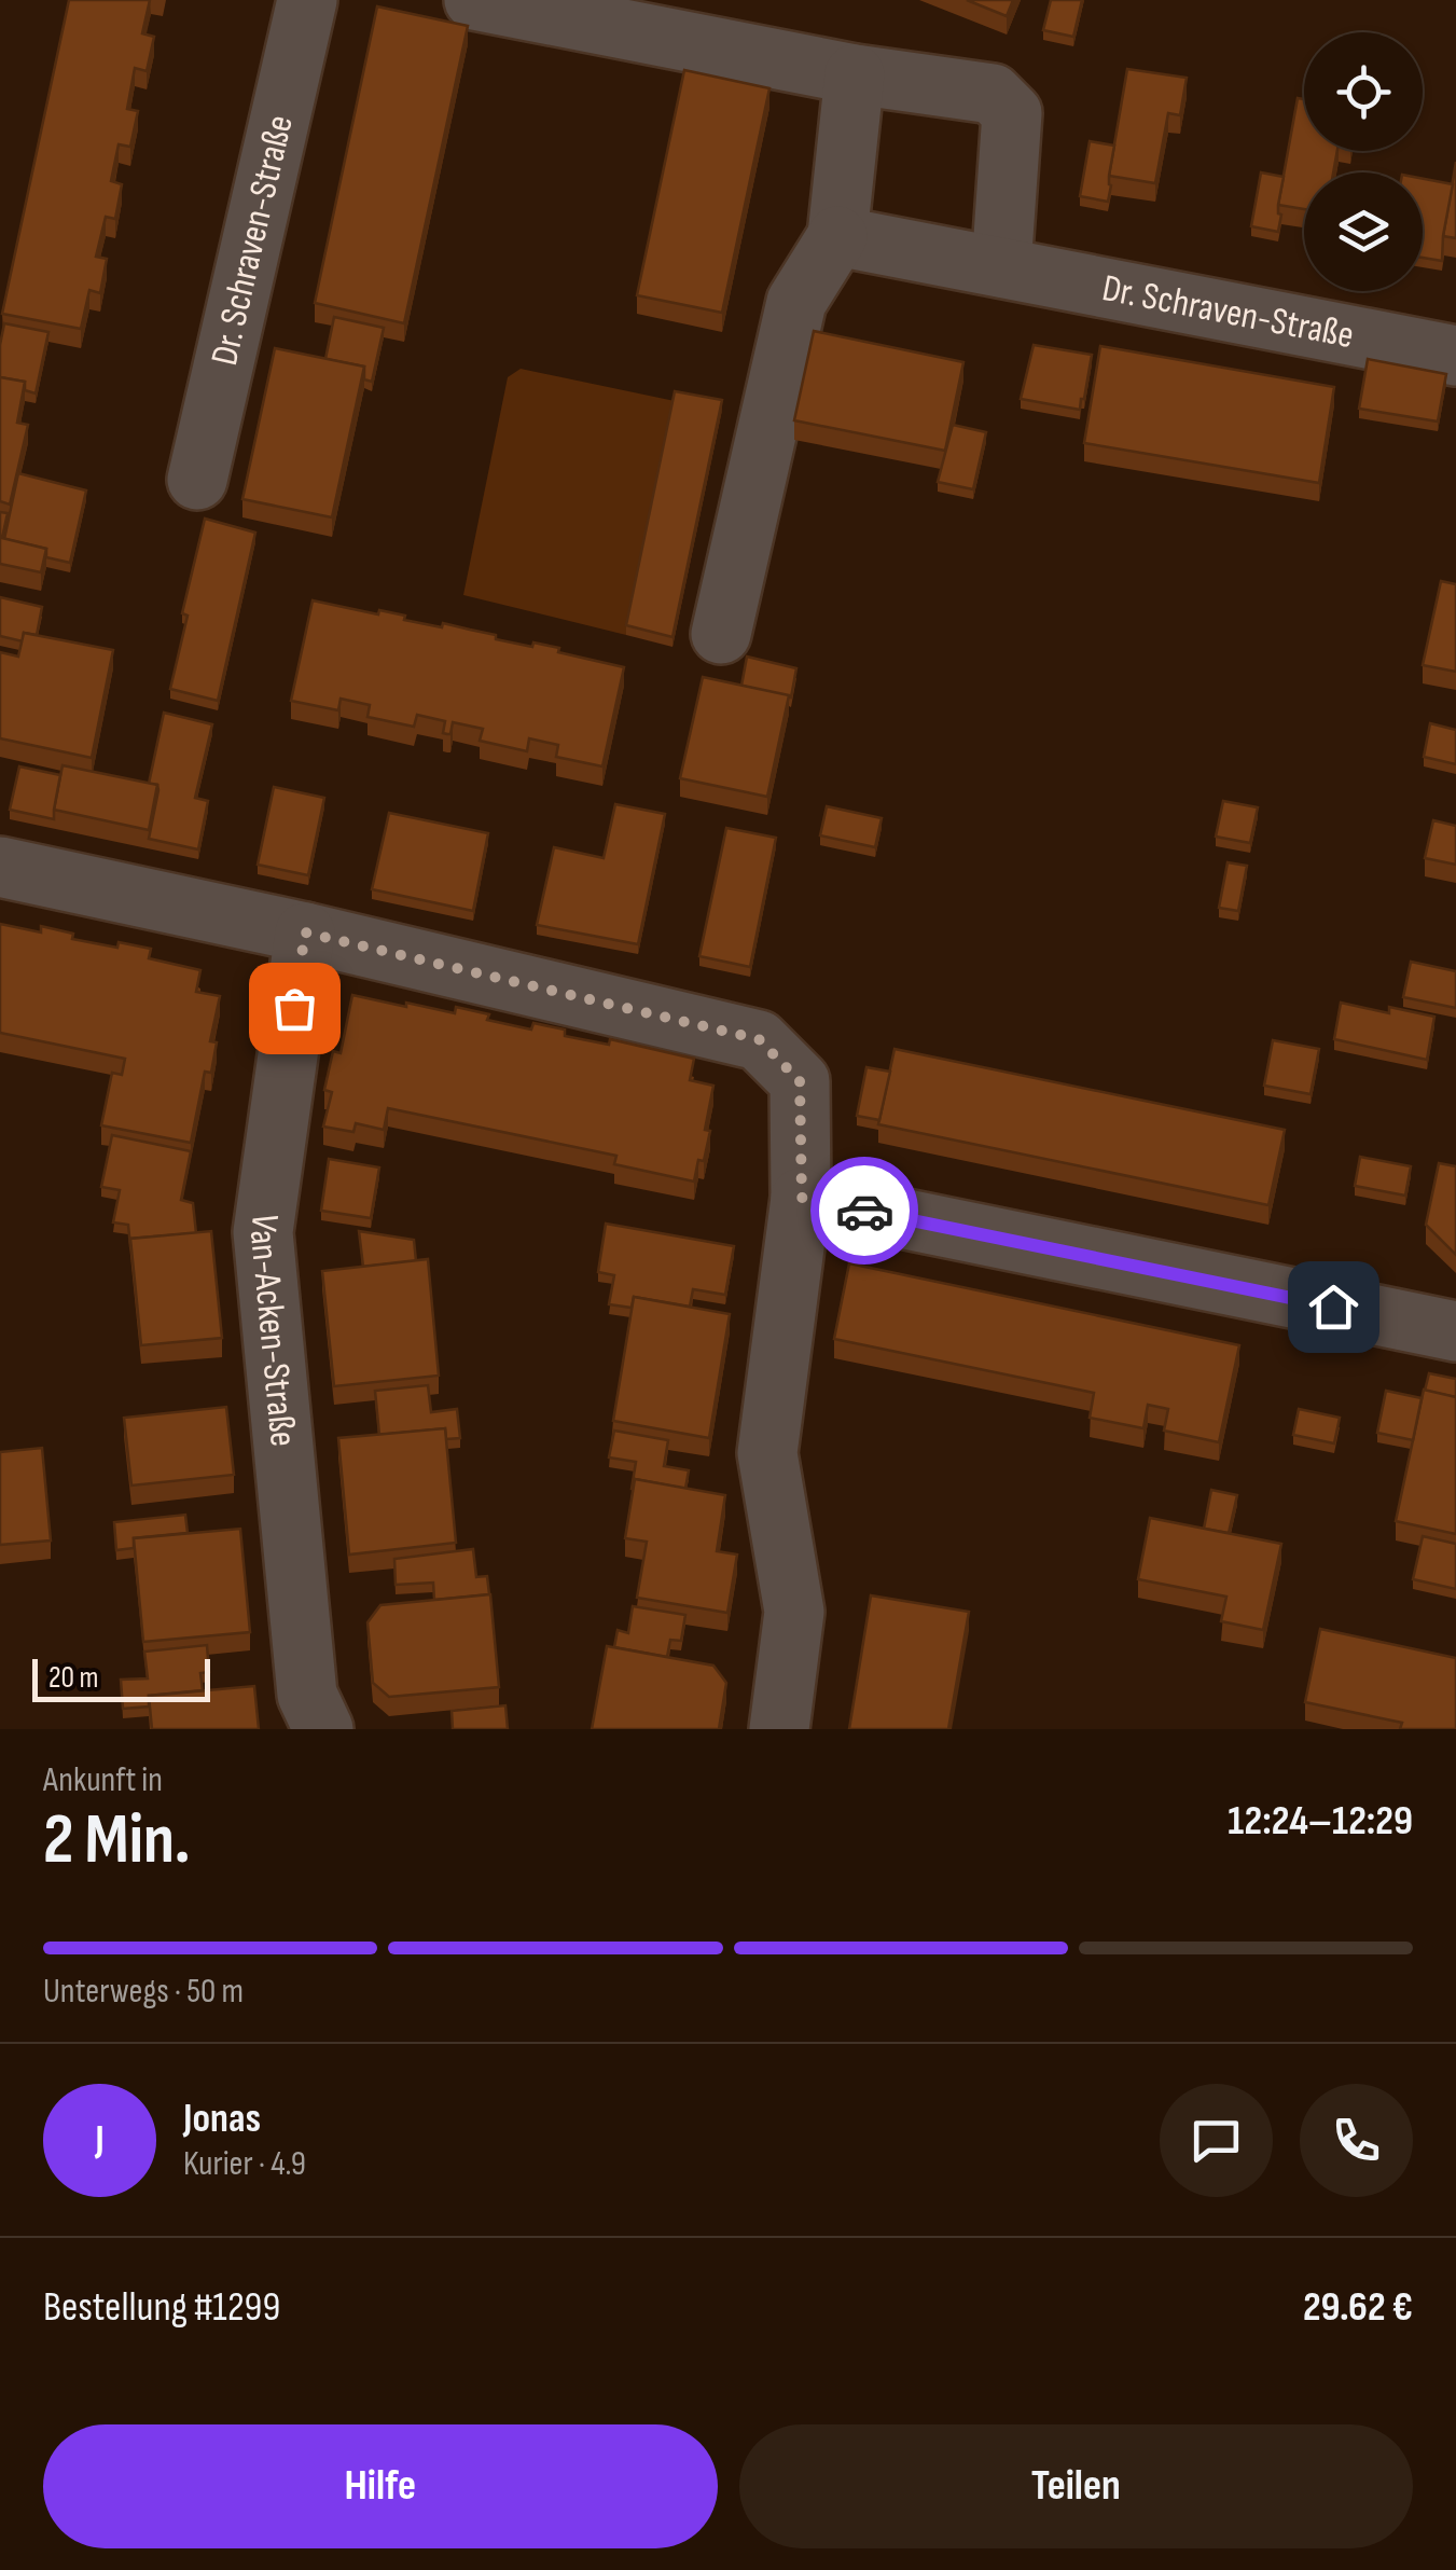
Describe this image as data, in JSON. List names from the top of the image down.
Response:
{
  "streets": {
    "street": ["Dr. Schraven-Straße", "Van-Acken-Straße"]
  },
  "scale_bar": "20 m",
  "page": {
    "scale": "20 m",
    "heading": ["2 Min.", "Ankunft in", "12:24–12:29"],
    "panel": [
      "Jonas",
      "Kurier · 4.9",
      "Bestellung #1299",
      "29.62 €"
    ],
    "bar": "Unterwegs · 50 m",
    "round": "J",
    "buttons": ["Hilfe", "Teilen"]
  }
}
